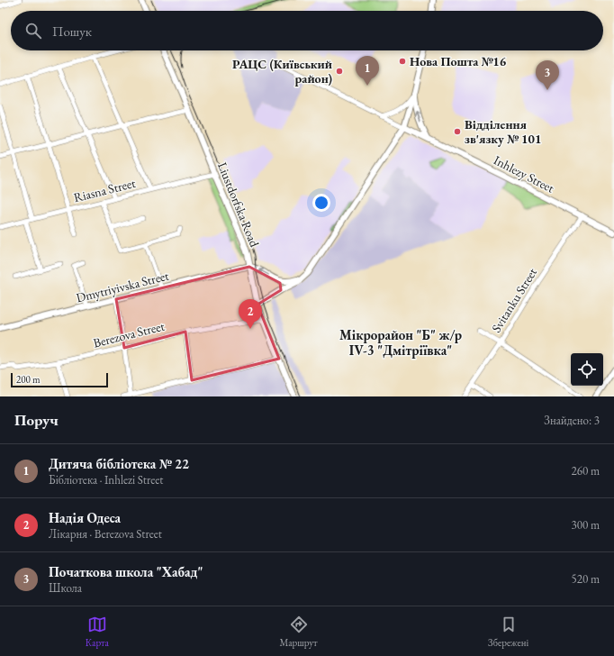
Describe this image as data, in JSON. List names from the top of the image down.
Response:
{
  "streets": {
    "main road": ["Inhlezy Street", "Liustdorfska Road", "Dmytriyivska Street"],
    "street": ["Riasna Street", "Svitanku Street", "Berezova Street"]
  },
  "crossings": [
    ["Inhlezy Street", "Svitanku Street"],
    ["Riasna Street", "Liustdorfska Road"],
    ["Liustdorfska Road", "Dmytriyivska Street"],
    ["Liustdorfska Road", "Berezova Street"]
  ],
  "districts": ["Мікрорайон \"Б\" ж/р IV-3 \"Дмітріївка\""],
  "places": ["Нова Пошта №16", "РАЦС (Київський район)", "Відділення зв'язку № 101"],
  "scale_bar": "200 m",
  "page": {
    "search": "Пошук",
    "pins": ["1", "3", "2"],
    "scale": "200 m",
    "heading": ["Поруч", "Знайдено: 3"],
    "list": [
      {
        "mark": "1",
        "name": "Дитяча бібліотека № 22",
        "note": "Бібліотека · Inhlezi Street",
        "value": "260 m"
      },
      {
        "mark": "2",
        "name": "Надія Одеса",
        "note": "Лікарня · Berezova Street",
        "value": "300 m"
      },
      {
        "mark": "3",
        "name": "Початкова школа \"Хабад\"",
        "note": "Школа",
        "value": "520 m"
      }
    ],
    "nav": ["Карта", "Маршрут", "Збережені"]
  }
}
